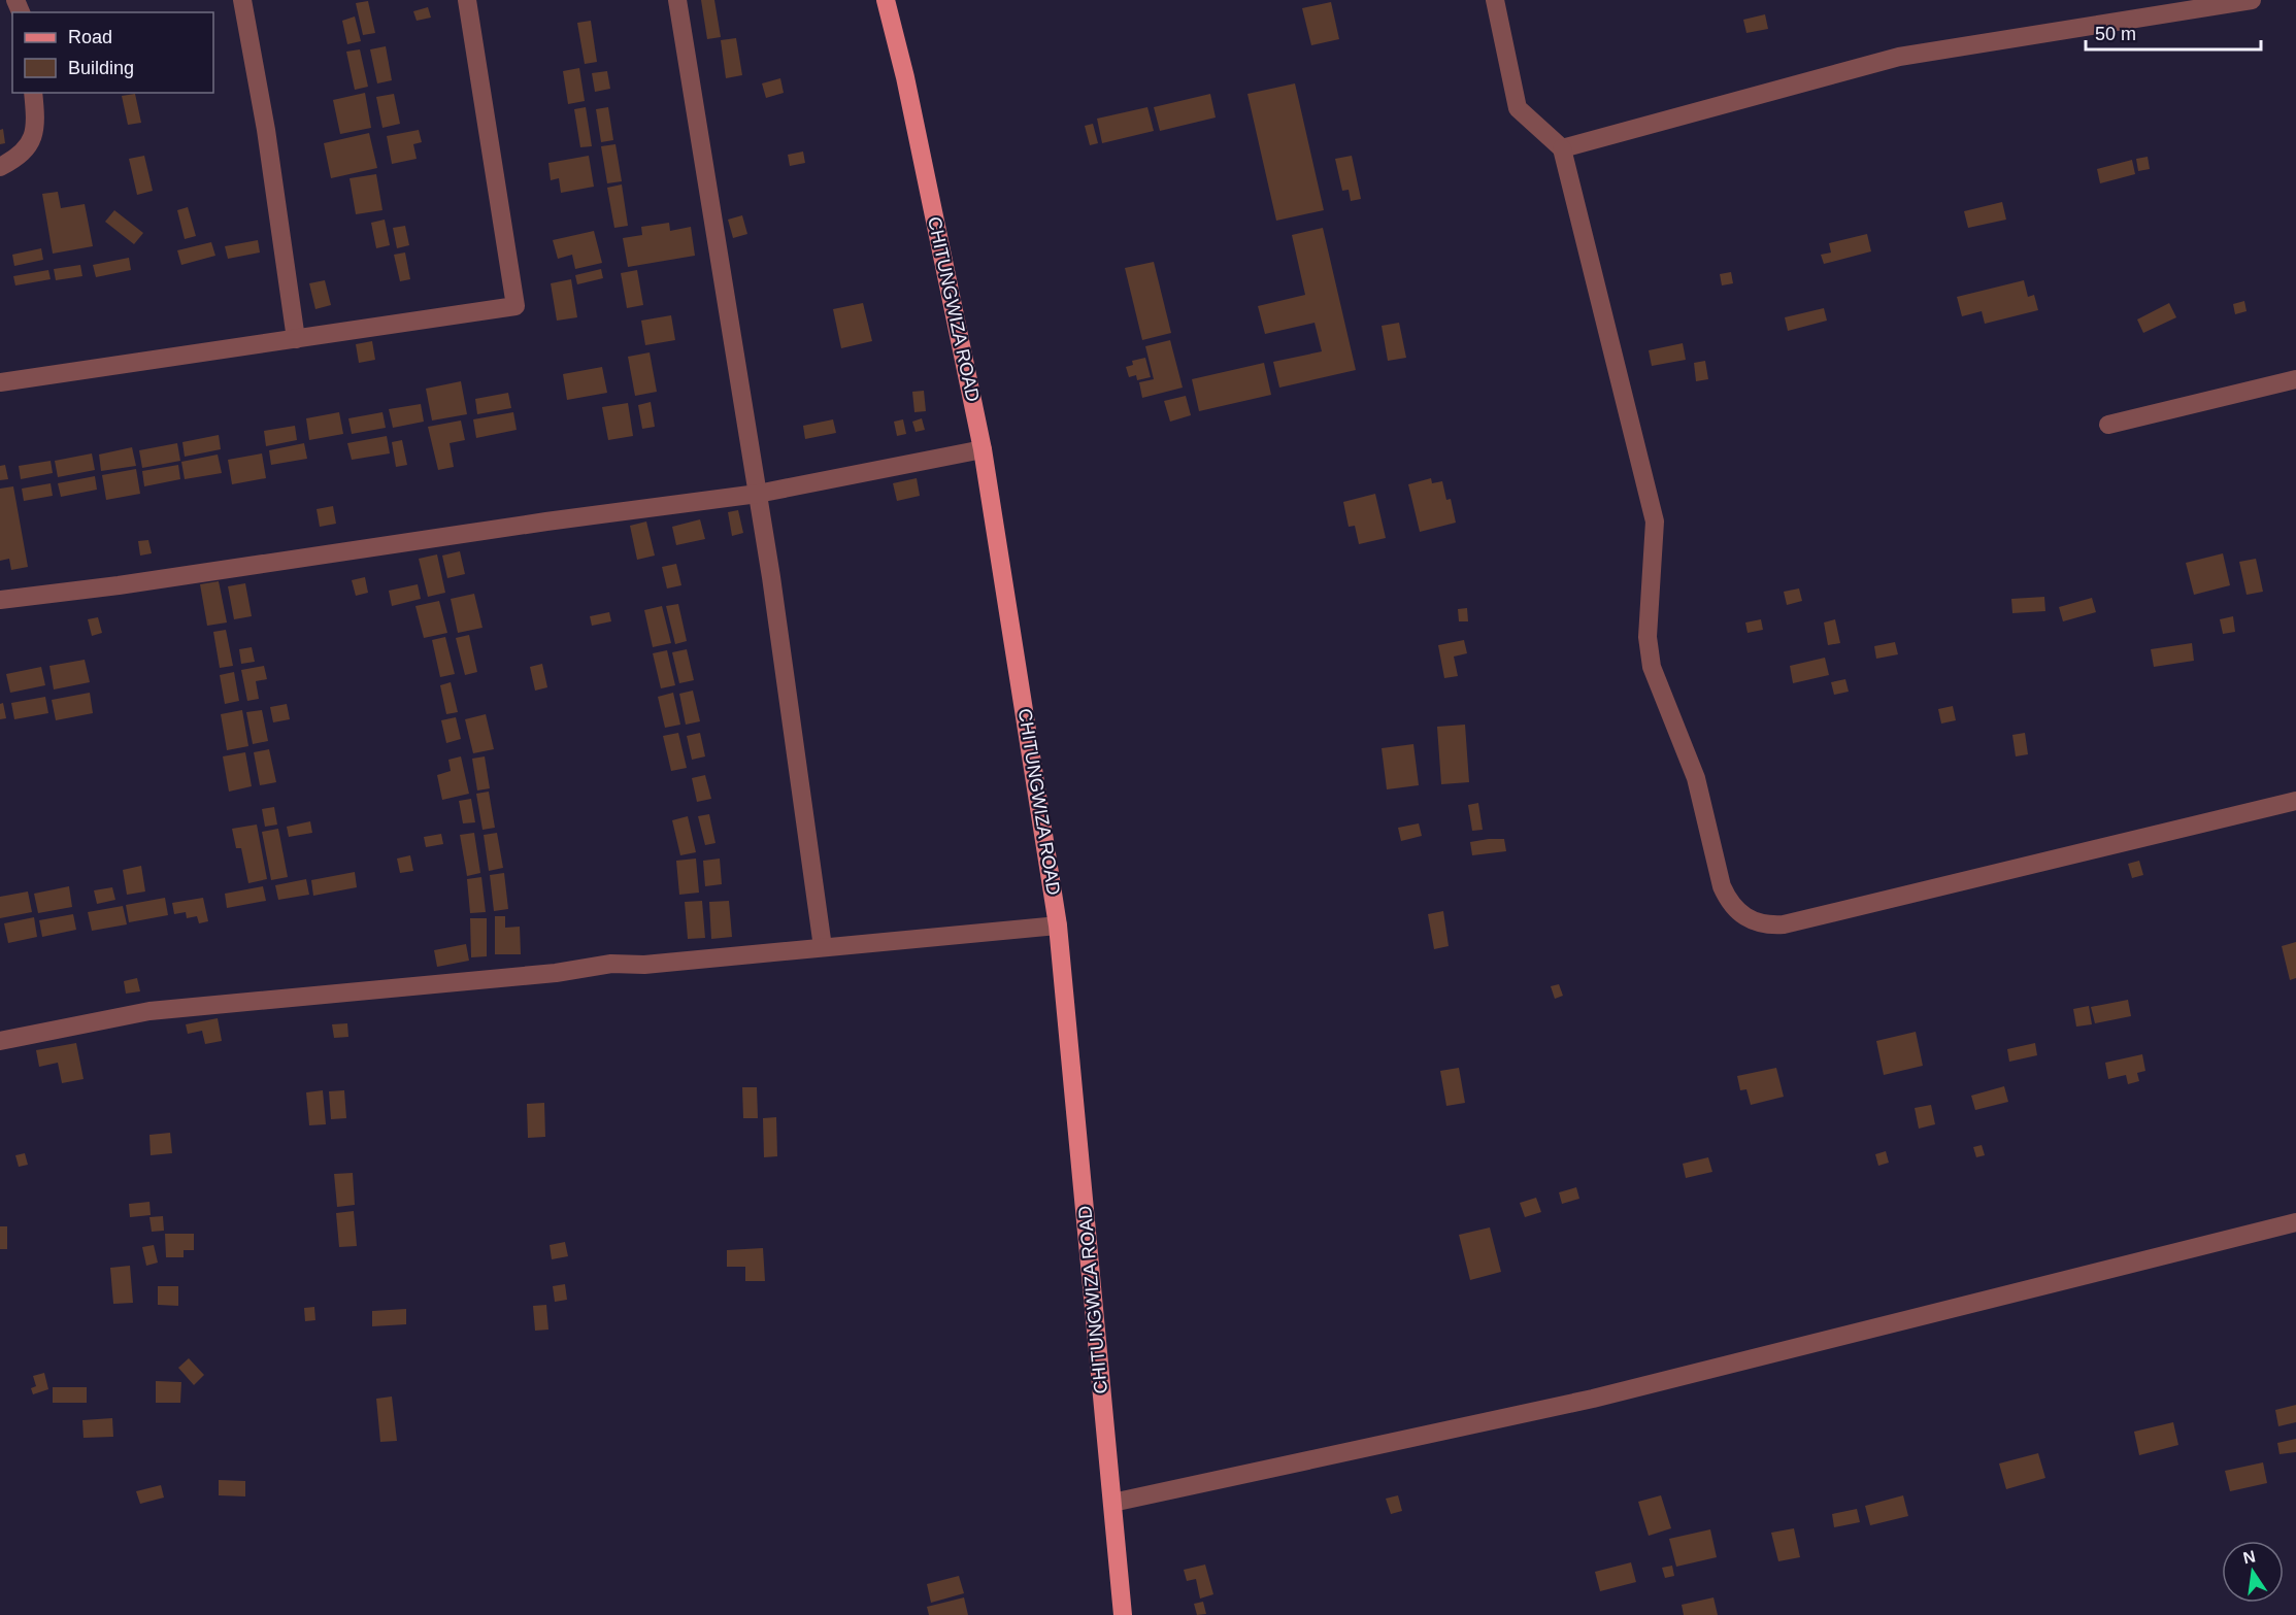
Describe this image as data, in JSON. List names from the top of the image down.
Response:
{
  "streets": {
    "main road": ["CHITUNGWIZA ROAD"]
  },
  "legend": ["Road", "Building"],
  "scale_bar": "50 m",
  "north": "top"
}
